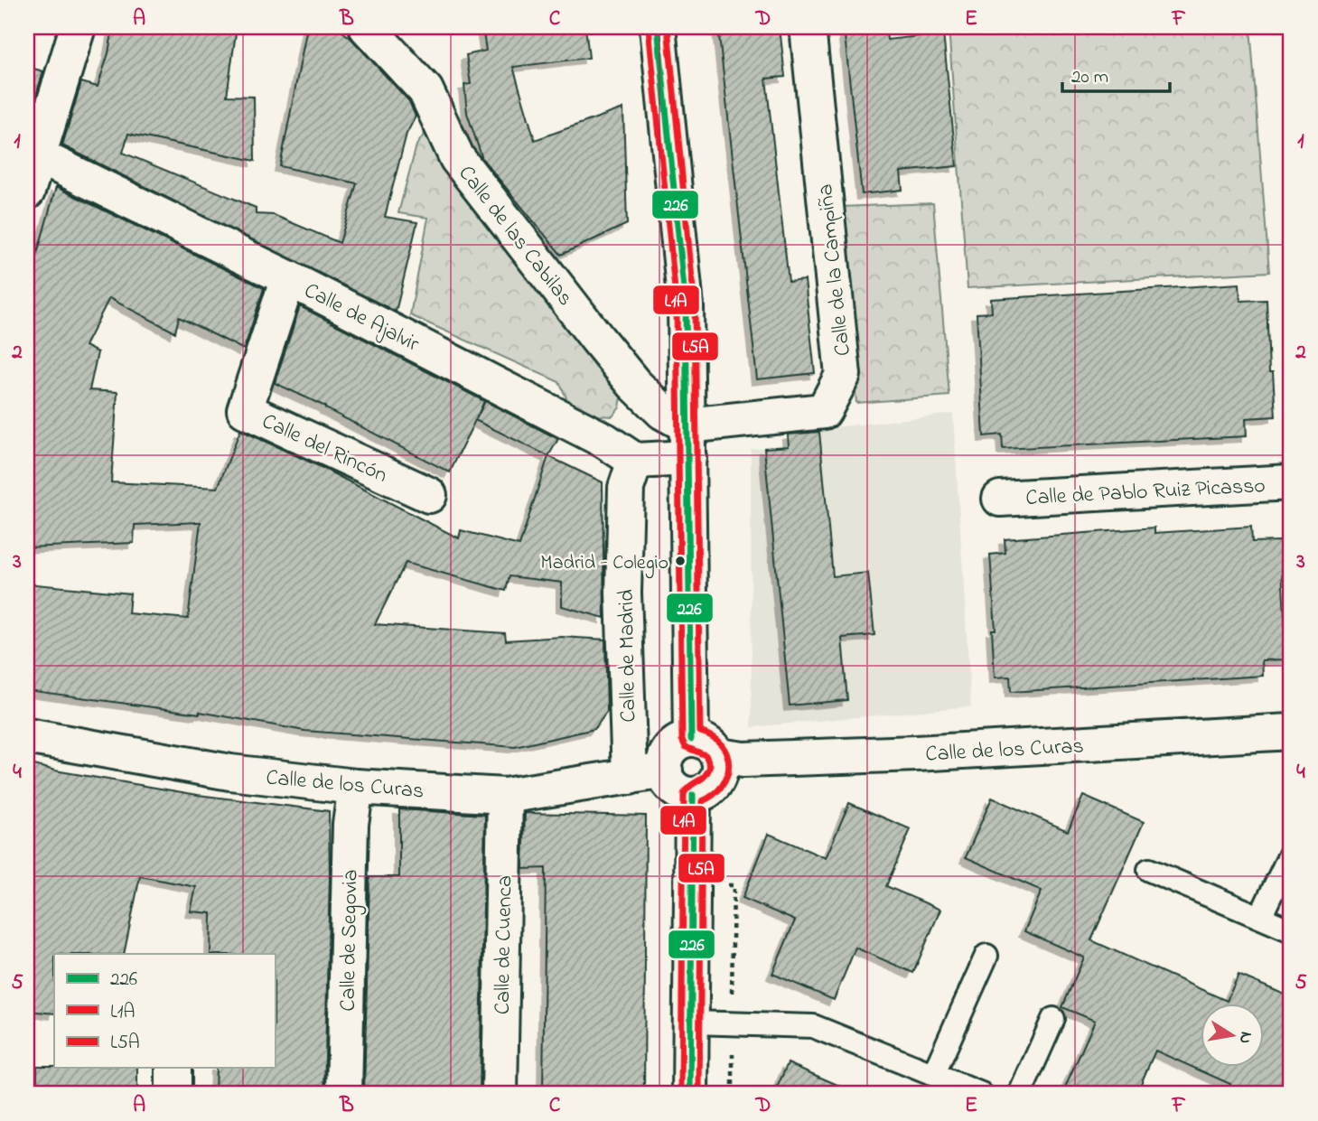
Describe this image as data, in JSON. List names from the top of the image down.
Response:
{
  "streets": {
    "street": [
      "Calle de las Cabilas",
      "Calle de la Campiña",
      "Calle de Ajalvir",
      "Calle del Rincón",
      "Calle de Pablo Ruiz Picasso",
      "Calle de Madrid",
      "Calle de los Curas",
      "Calle de Segovia",
      "Calle de Cuenca"
    ]
  },
  "crossings": [
    ["Calle de las Cabilas", "Calle de la Campiña"],
    ["Calle de Ajalvir", "Calle del Rincón"],
    ["Calle de Ajalvir", "Calle de Madrid"],
    ["Calle de Madrid", "Calle de los Curas"],
    ["Calle de los Curas", "Calle de Segovia"],
    ["Calle de los Curas", "Calle de Cuenca"]
  ],
  "places": ["Madrid - Colegio"],
  "lines": ["transit line 226", "transit line L5A", "transit line L1A"],
  "legend": ["226", "L1A", "L5A"],
  "scale_bar": "20 m",
  "north": "right",
  "grid": {
    "columns": [
      "A",
      "B",
      "C",
      "D",
      "E",
      "F"
    ],
    "rows": [
      "1",
      "2",
      "3",
      "4",
      "5"
    ]
  }
}
